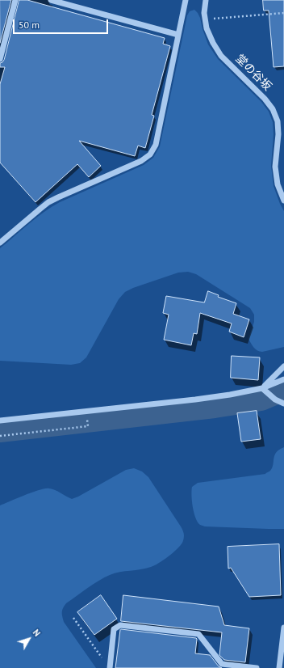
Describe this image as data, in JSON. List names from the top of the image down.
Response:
{
  "streets": {
    "street": ["堂の谷坂"]
  },
  "scale_bar": "50 m",
  "north": "top right"
}
